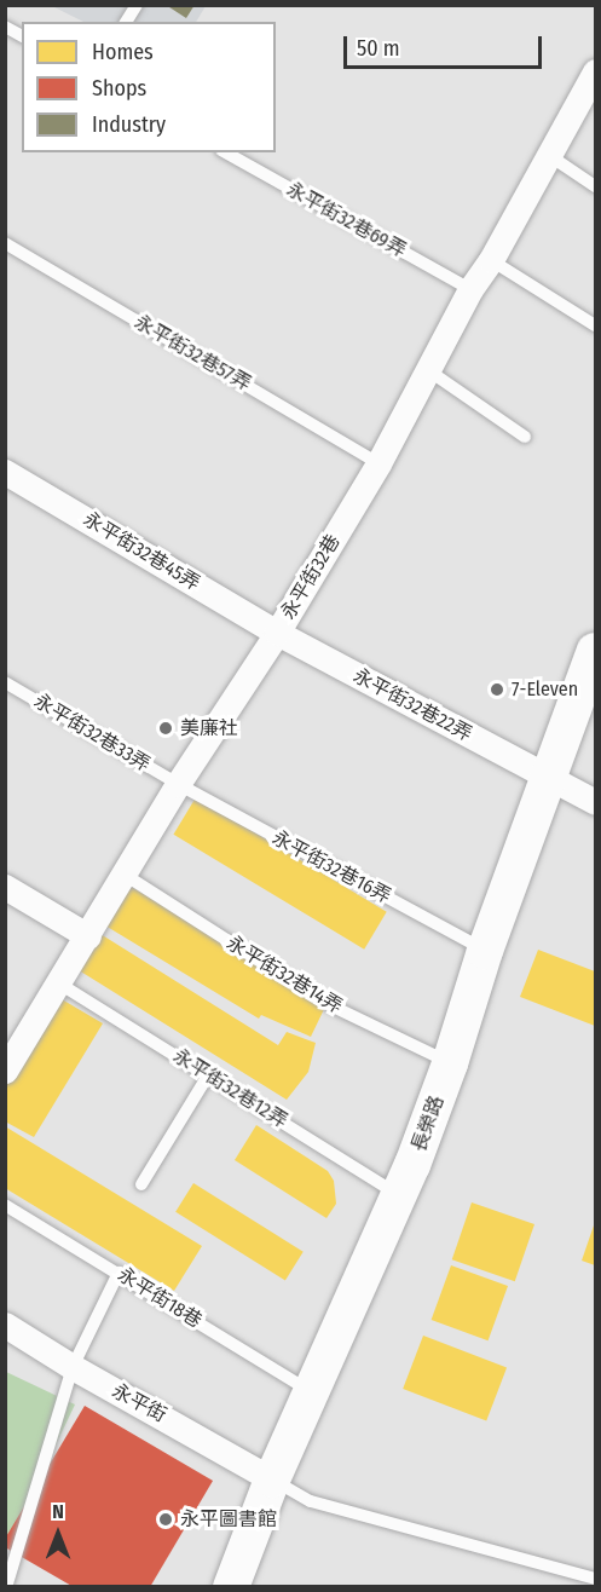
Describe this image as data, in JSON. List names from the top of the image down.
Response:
{
  "streets": {
    "street": [
      "永平街32巷45弄",
      "永平街32巷",
      "永平街32巷22弄",
      "長榮路",
      "永平街"
    ],
    "lane": [
      "永平街32巷69弄",
      "永平街32巷57弄",
      "永平街32巷33弄",
      "永平街32巷16弄",
      "永平街32巷14弄",
      "永平街32巷12弄",
      "永平街18巷"
    ]
  },
  "crossings": [
    ["永平街32巷69弄", "永平街32巷"],
    ["永平街32巷57弄", "永平街32巷"],
    ["永平街32巷45弄", "永平街32巷"],
    ["永平街32巷45弄", "永平街32巷22弄"],
    ["永平街32巷", "永平街32巷22弄"],
    ["永平街32巷", "永平街32巷33弄"],
    ["永平街32巷", "永平街32巷16弄"],
    ["永平街32巷", "永平街32巷14弄"],
    ["永平街32巷", "永平街32巷12弄"],
    ["永平街32巷22弄", "長榮路"],
    ["永平街32巷33弄", "永平街32巷16弄"],
    ["永平街32巷16弄", "長榮路"],
    ["永平街32巷14弄", "長榮路"],
    ["永平街32巷12弄", "長榮路"],
    ["長榮路", "永平街18巷"],
    ["長榮路", "永平街"]
  ],
  "places": ["7-Eleven", "美廉社", "永平圖書館"],
  "legend": ["Homes", "Shops", "Industry"],
  "scale_bar": "50 m",
  "north": "top"
}
